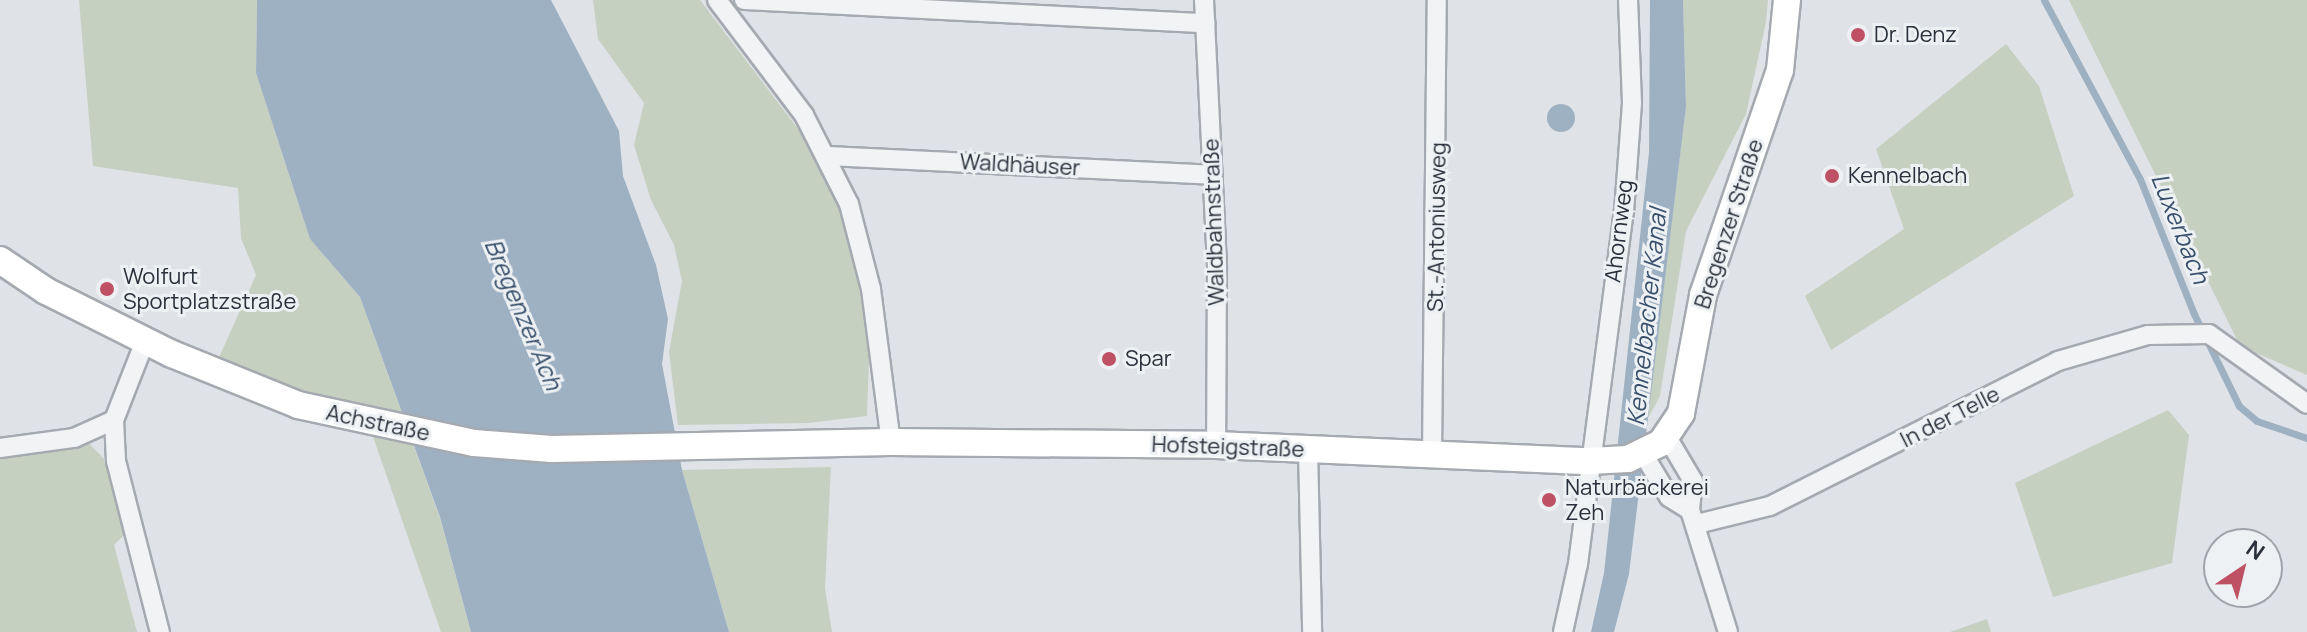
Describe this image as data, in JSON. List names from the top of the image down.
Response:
{
  "streets": {
    "main road": ["Bregenzer Straße", "Achstraße", "Hofsteigstraße"],
    "street": [
      "Waldhäuser",
      "Waldbahnstraße",
      "St.-Antoniusweg",
      "Ahornweg",
      "In der Telle"
    ]
  },
  "crossings": [
    ["Waldhäuser", "Waldbahnstraße"],
    ["Waldbahnstraße", "Hofsteigstraße"],
    ["Bregenzer Straße", "Hofsteigstraße"],
    ["St.-Antoniusweg", "Hofsteigstraße"],
    ["Ahornweg", "Hofsteigstraße"],
    ["Achstraße", "Hofsteigstraße"]
  ],
  "water": ["Luxerbach", "Bregenzer Ach", "Kennelbacher Kanal"],
  "places": [
    "Dr. Denz",
    "Kennelbach",
    "Wolfurt Sportplatzstraße",
    "Spar",
    "Naturbäckerei Zeh"
  ],
  "north": "top right"
}
